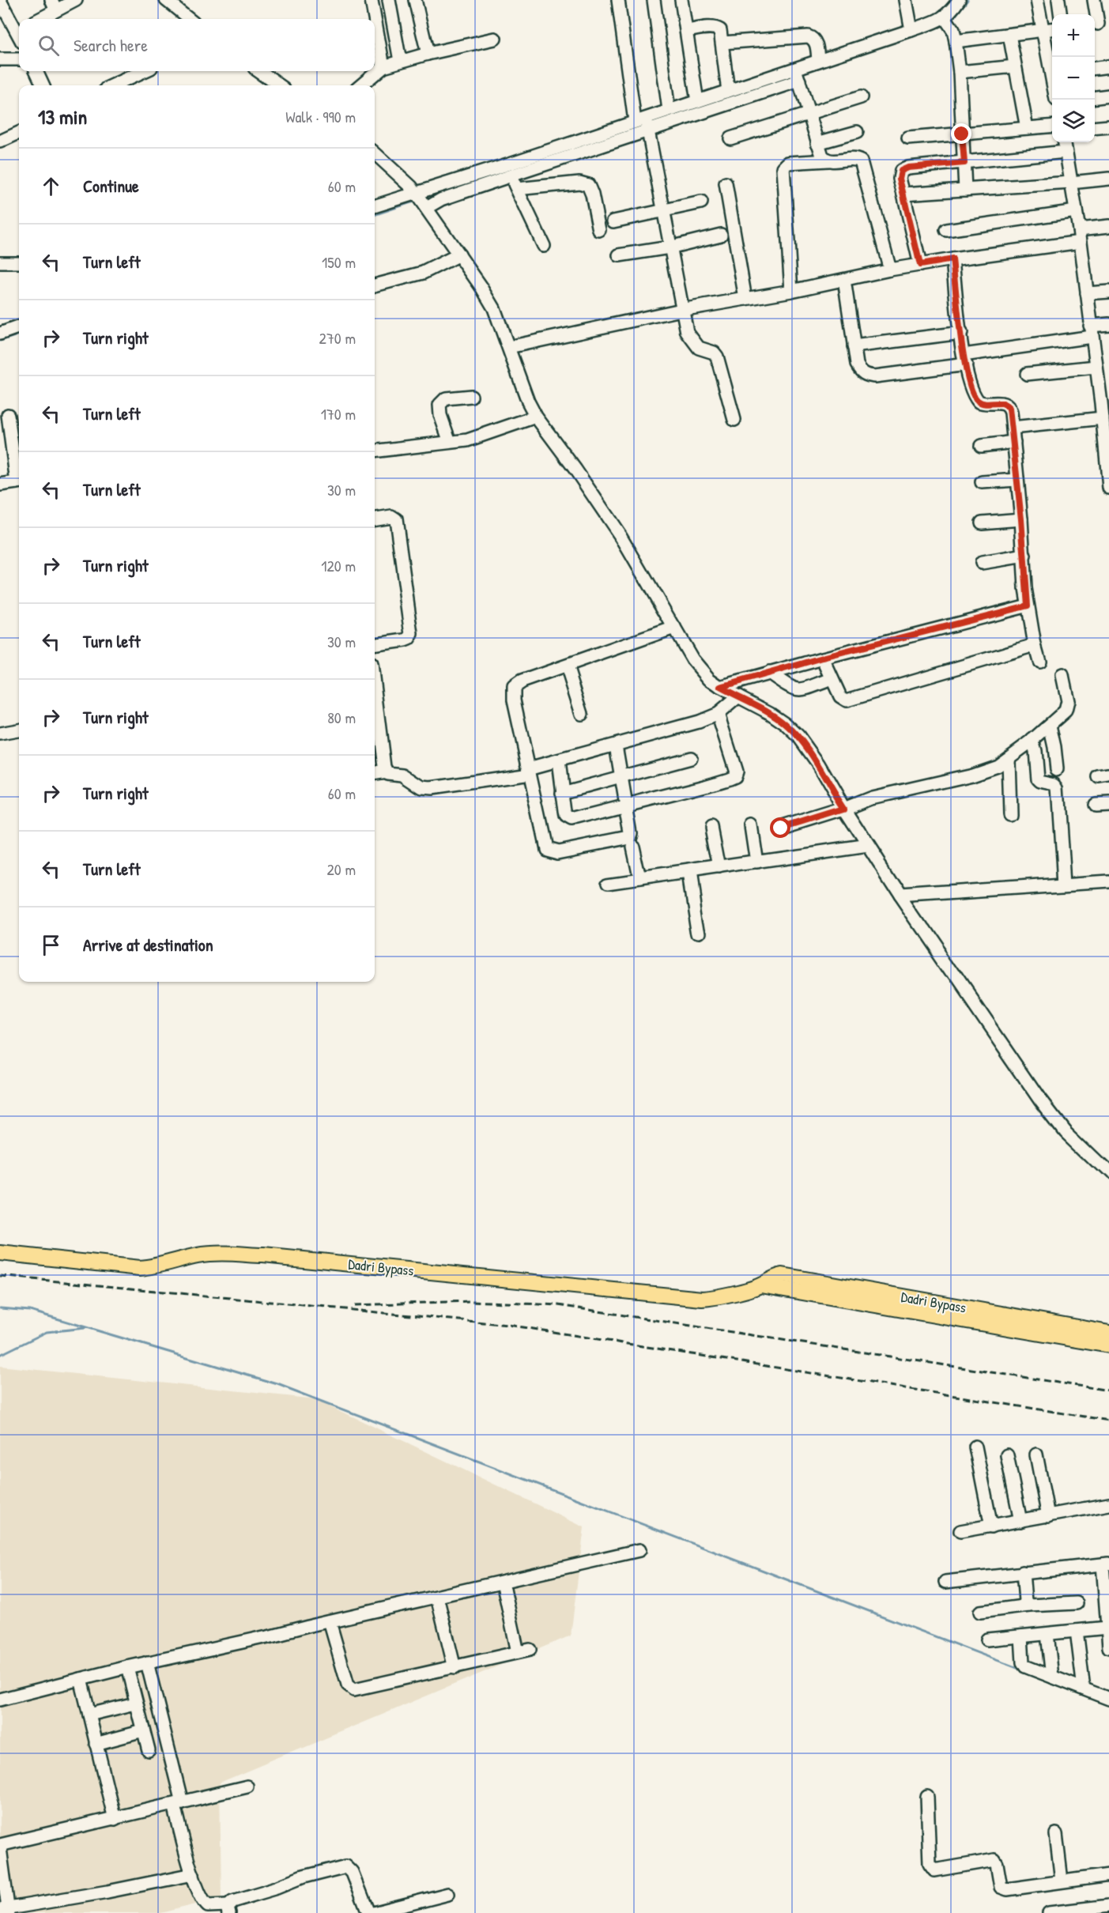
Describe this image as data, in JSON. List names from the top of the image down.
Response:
{
  "streets": {
    "main road": ["Dadri Bypass"]
  },
  "page": {
    "map_buttons": ["+", "−"],
    "search": "Search here",
    "heading": ["13 min", "Walk · 990 m"],
    "list": [
      ["Continue", "60 m"],
      ["Turn left", "150 m"],
      ["Turn right", "270 m"],
      ["Turn left", "170 m"],
      ["Turn left", "30 m"],
      ["Turn right", "120 m"],
      ["Turn left", "30 m"],
      ["Turn right", "80 m"],
      ["Turn right", "60 m"],
      ["Turn left", "20 m"],
      "Arrive at destination"
    ]
  }
}
